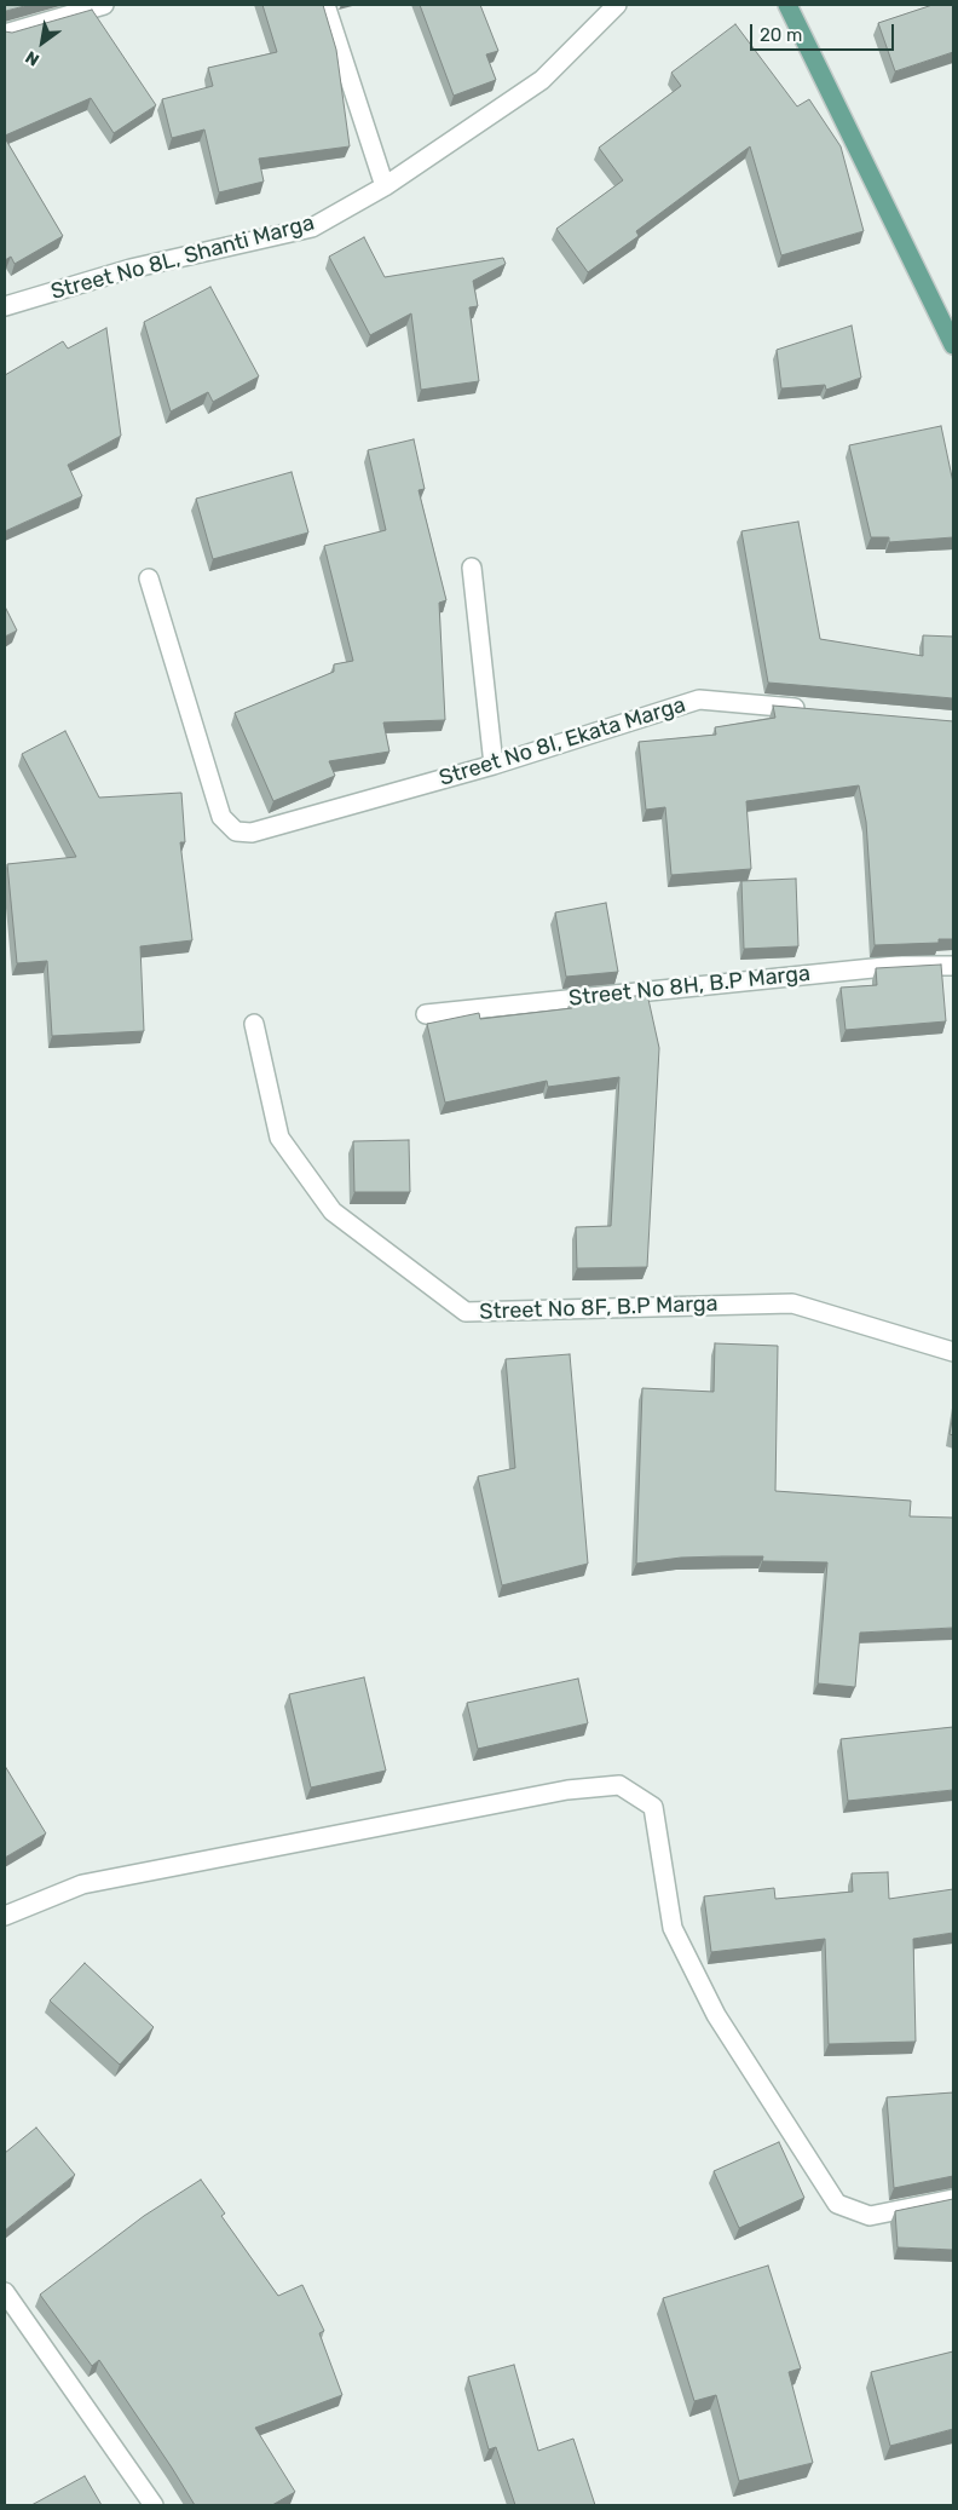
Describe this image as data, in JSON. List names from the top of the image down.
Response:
{
  "streets": {
    "street": [
      "Street No 8L, Shanti Marga",
      "Street No 8I, Ekata Marga",
      "Street No 8H, B.P Marga",
      "Street No 8F, B.P Marga"
    ]
  },
  "scale_bar": "20 m",
  "north": "bottom left"
}
